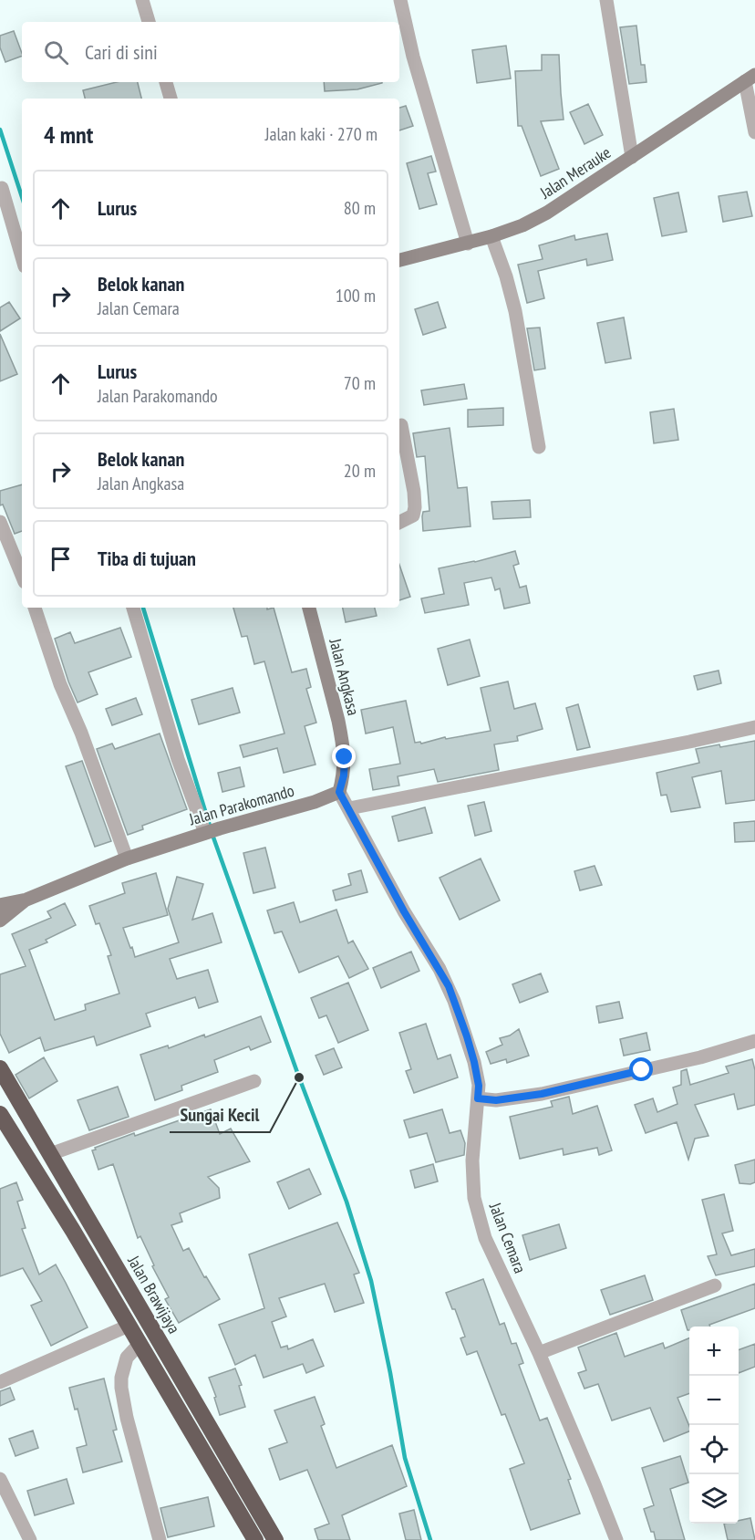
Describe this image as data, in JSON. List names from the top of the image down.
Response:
{
  "streets": {
    "highway": ["Jalan Brawijaya"],
    "street": [
      "Jalan Merauke",
      "Jalan Angkasa",
      "Jalan Parakomando",
      "Jalan Cemara"
    ]
  },
  "crossings": [
    ["Jalan Angkasa", "Jalan Parakomando"]
  ],
  "places": ["Sungai Kecil"],
  "page": {
    "search": "Cari di sini",
    "heading": ["4 mnt", "Jalan kaki · 270 m"],
    "list": [
      ["Lurus", "80 m"],
      ["Belok kanan", "Jalan Cemara", "100 m"],
      ["Lurus", "Jalan Parakomando", "70 m"],
      ["Belok kanan", "Jalan Angkasa", "20 m"],
      "Tiba di tujuan"
    ],
    "map_buttons": ["+", "−"]
  }
}
